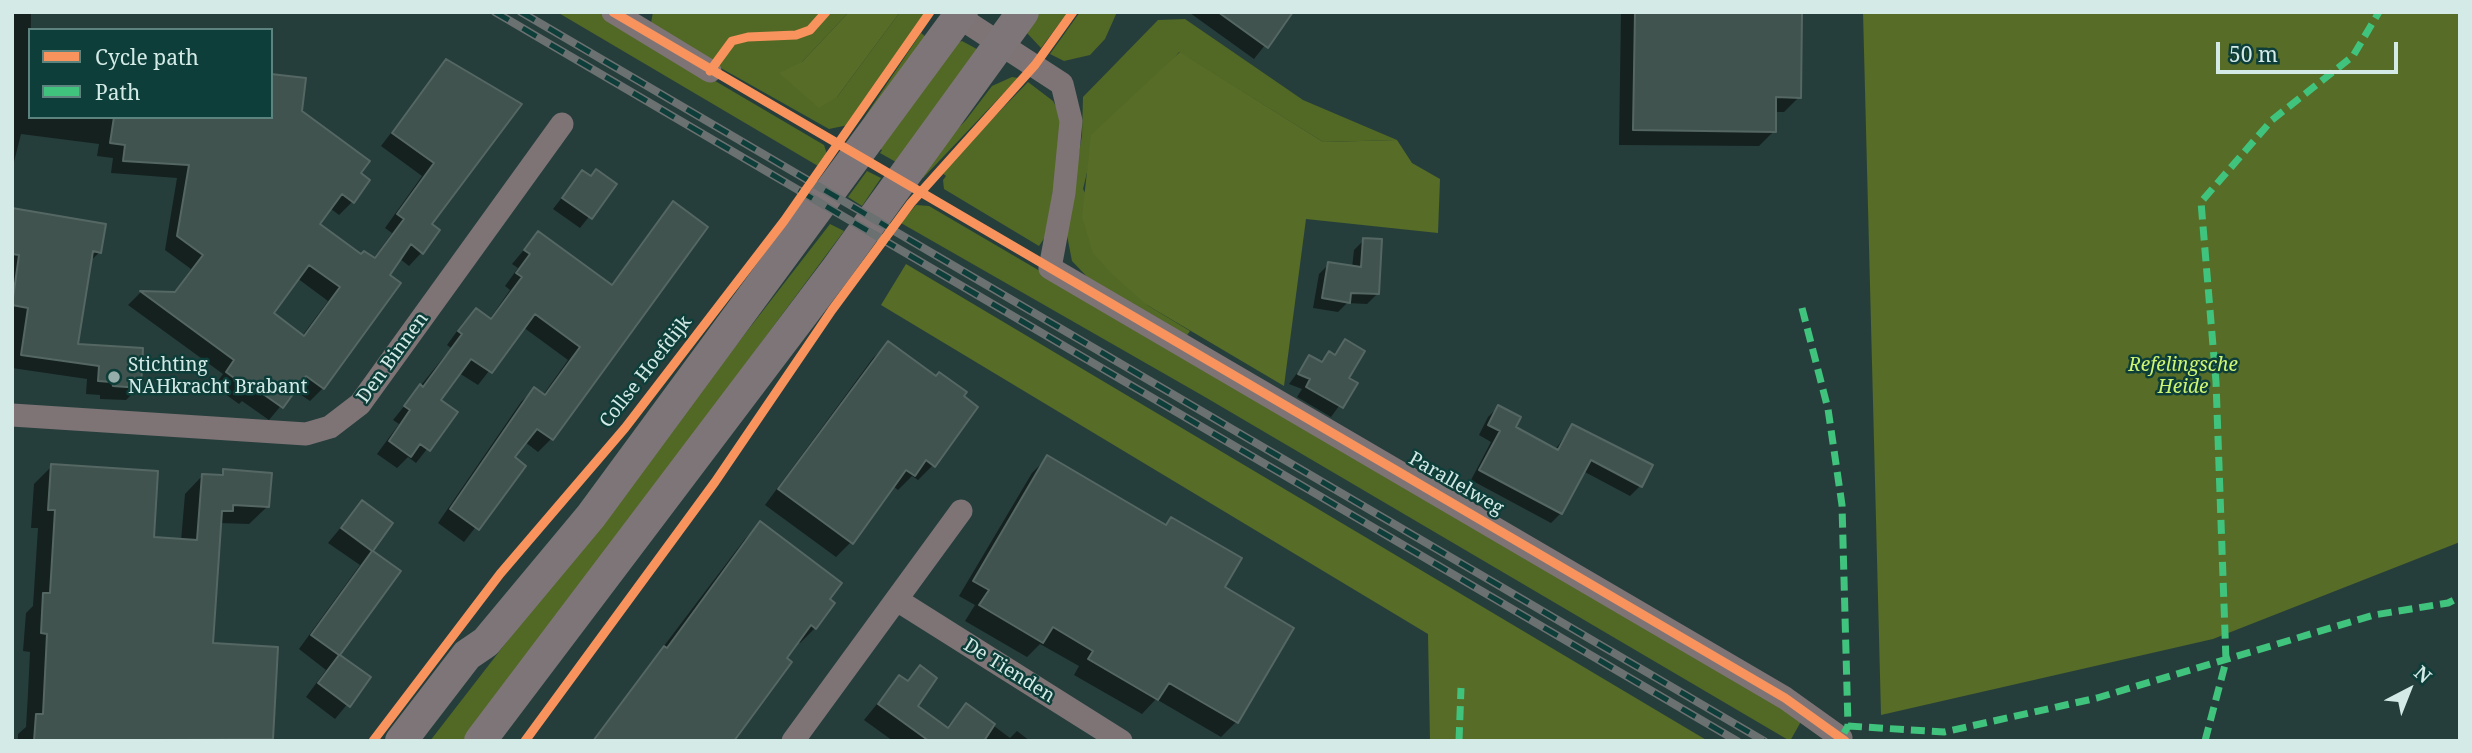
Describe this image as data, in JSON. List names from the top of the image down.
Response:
{
  "streets": {
    "street": ["Den Binnen", "Parallelweg", "De Tienden"],
    "cycle path": ["Collse Hoefdijk"]
  },
  "parks": ["Refelingsche Heide"],
  "places": ["Stichting NAHkracht Brabant"],
  "legend": ["Cycle path", "Path"],
  "scale_bar": "50 m",
  "north": "top right"
}
